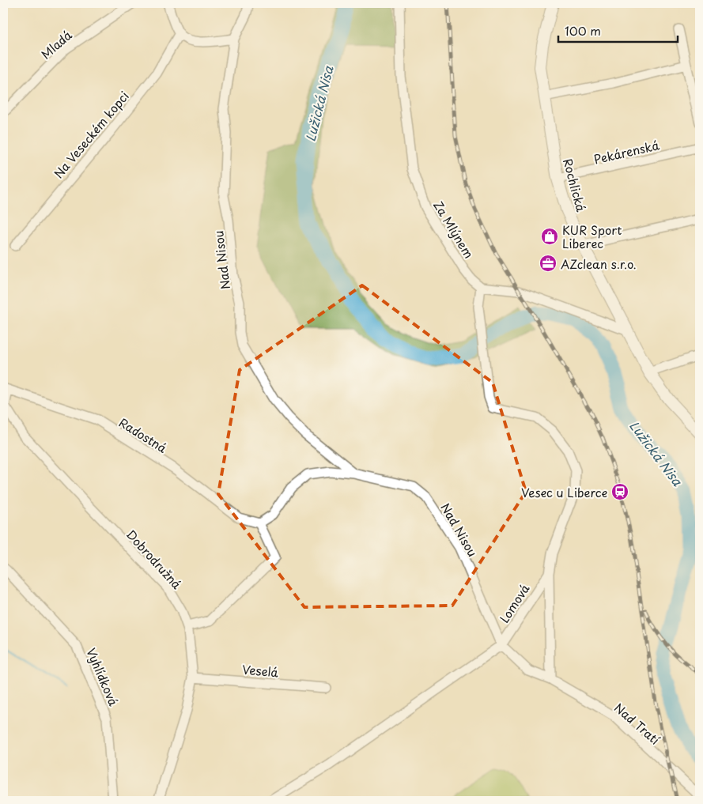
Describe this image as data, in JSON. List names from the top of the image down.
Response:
{
  "streets": {
    "street": [
      "Mladá",
      "Na Veseckém kopci",
      "Pekárenská",
      "Rochlická",
      "Za Mlýnem",
      "Nad Nisou",
      "Radostná",
      "Dobrodružná",
      "Lomová",
      "Veselá",
      "Vyhlídková",
      "Nad Tratí"
    ]
  },
  "crossings": [
    ["Pekárenská", "Rochlická"],
    ["Za Mlýnem", "Lomová"],
    ["Nad Nisou", "Radostná"],
    ["Nad Nisou", "Lomová"],
    ["Nad Nisou", "Nad Tratí"],
    ["Radostná", "Dobrodružná"],
    ["Dobrodružná", "Veselá"],
    ["Lomová", "Nad Tratí"]
  ],
  "water": ["Lužická Nisa"],
  "places": {
    "shop": ["KUR Sport Liberec"],
    "office": ["AZclean s.r.o."],
    "station": ["Vesec u Liberce"]
  },
  "scale_bar": "100 m"
}
